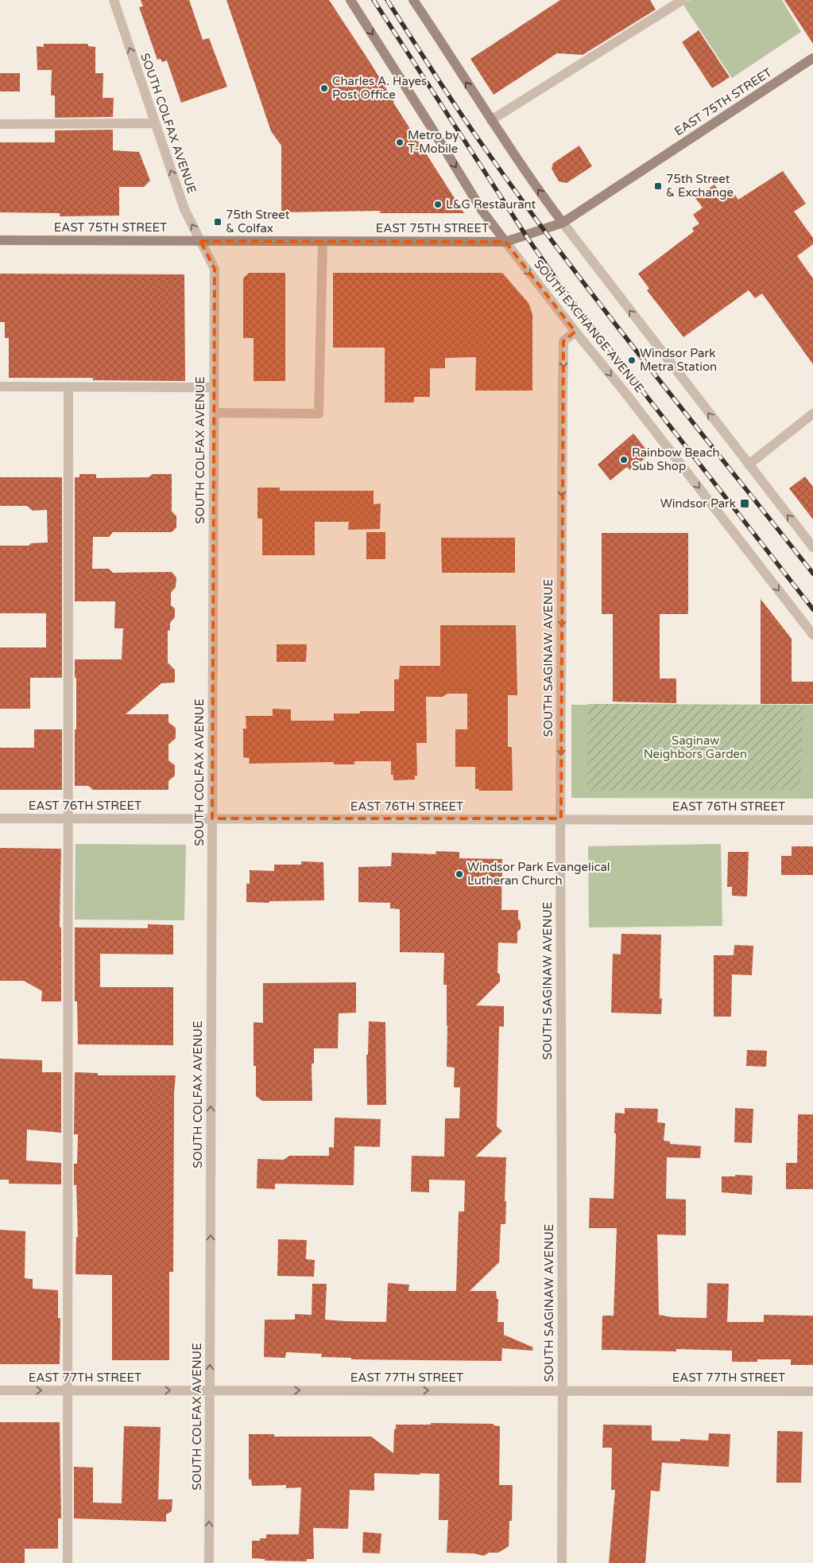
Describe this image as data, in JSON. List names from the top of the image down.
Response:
{
  "streets": {
    "main road": ["EAST 75TH STREET", "SOUTH EXCHANGE AVENUE"],
    "street": [
      "SOUTH COLFAX AVENUE",
      "SOUTH SAGINAW AVENUE",
      "EAST 76TH STREET",
      "EAST 77TH STREET"
    ]
  },
  "crossings": [
    ["EAST 75TH STREET", "SOUTH COLFAX AVENUE"],
    ["EAST 75TH STREET", "SOUTH EXCHANGE AVENUE"],
    ["SOUTH COLFAX AVENUE", "EAST 76TH STREET"],
    ["SOUTH COLFAX AVENUE", "EAST 77TH STREET"],
    ["SOUTH EXCHANGE AVENUE", "SOUTH SAGINAW AVENUE"],
    ["SOUTH SAGINAW AVENUE", "EAST 76TH STREET"],
    ["SOUTH SAGINAW AVENUE", "EAST 77TH STREET"]
  ],
  "one_way": ["SOUTH COLFAX AVENUE", "SOUTH SAGINAW AVENUE", "EAST 77TH STREET"],
  "parks": ["Saginaw Neighbors Garden"],
  "places": {
    "other": [
      "Charles A. Hayes Post Office",
      "Metro by T-Mobile",
      "L&G Restaurant",
      "Windsor Park Metra Station",
      "Rainbow Beach Sub Shop",
      "Windsor Park Evangelical Lutheran Church"
    ],
    "transit": ["75th Street & Exchange", "75th Street & Colfax", "Windsor Park"]
  }
}
